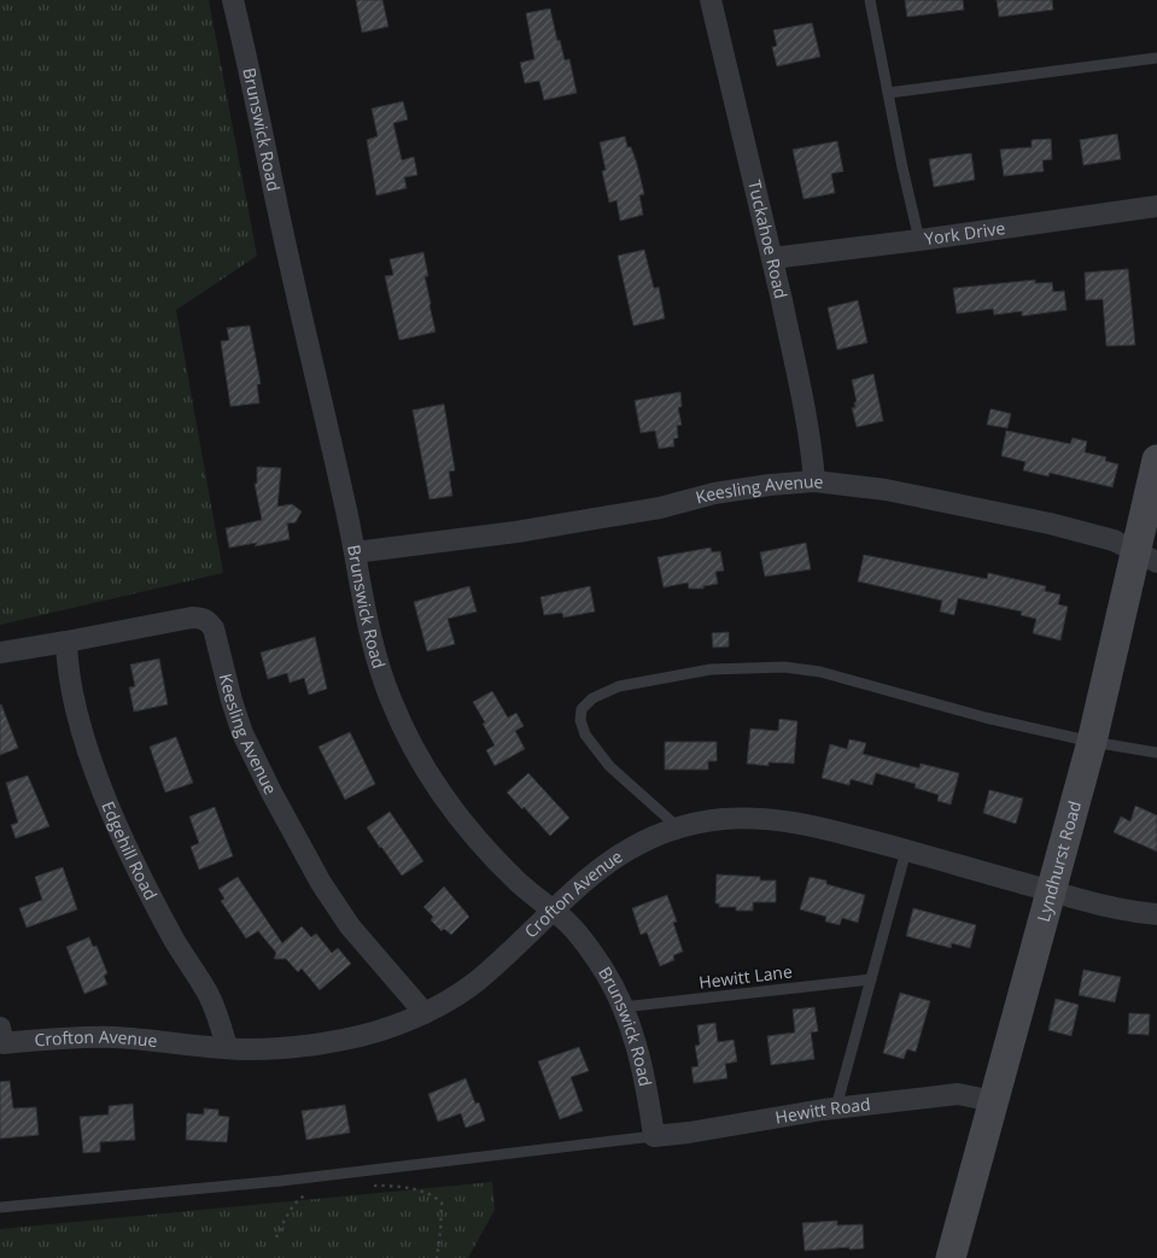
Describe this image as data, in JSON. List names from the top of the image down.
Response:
{
  "streets": {
    "main road": ["Lyndhurst Road"],
    "street": [
      "Brunswick Road",
      "York Drive",
      "Tuckahoe Road",
      "Keesling Avenue",
      "Edgehill Road",
      "Crofton Avenue",
      "Hewitt Road"
    ],
    "lane": ["Hewitt Lane"]
  },
  "crossings": [
    ["Brunswick Road", "Keesling Avenue"],
    ["Brunswick Road", "Crofton Avenue"],
    ["Brunswick Road", "Hewitt Lane"],
    ["Brunswick Road", "Hewitt Road"],
    ["York Drive", "Tuckahoe Road"],
    ["Tuckahoe Road", "Keesling Avenue"],
    ["Keesling Avenue", "Edgehill Road"],
    ["Keesling Avenue", "Lyndhurst Road"],
    ["Keesling Avenue", "Crofton Avenue"],
    ["Edgehill Road", "Crofton Avenue"],
    ["Lyndhurst Road", "Crofton Avenue"],
    ["Lyndhurst Road", "Hewitt Road"]
  ]
}
